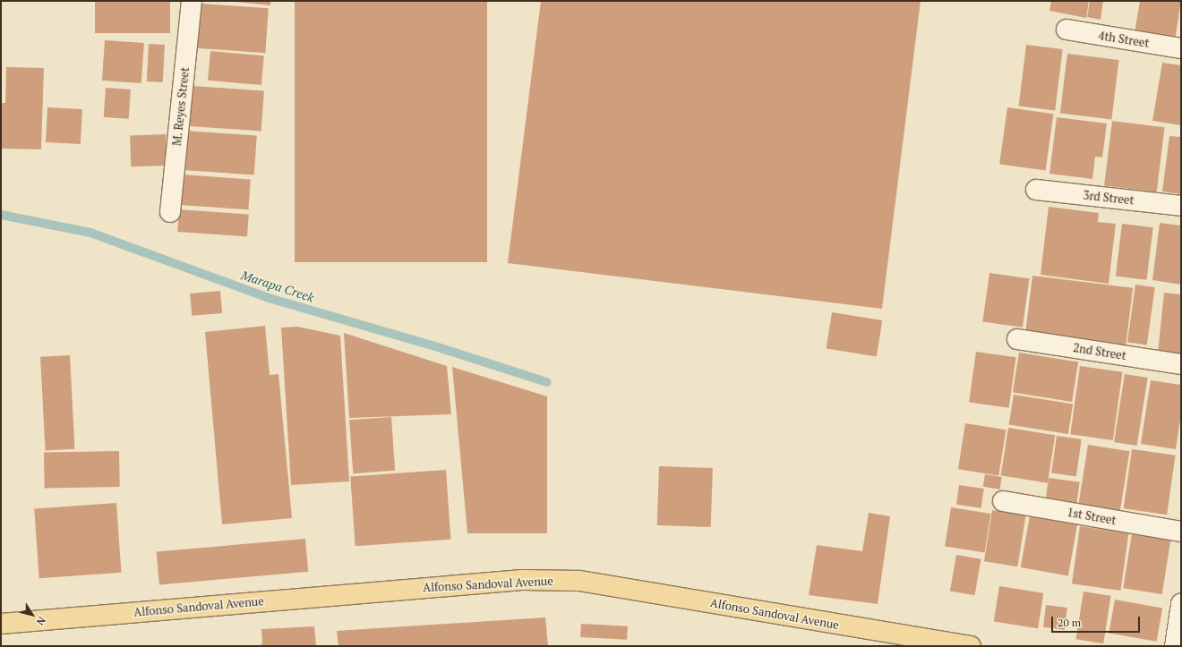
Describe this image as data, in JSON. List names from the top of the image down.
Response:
{
  "streets": {
    "main road": ["Alfonso Sandoval Avenue"],
    "street": [
      "4th Street",
      "M. Reyes Street",
      "3rd Street",
      "2nd Street",
      "1st Street"
    ]
  },
  "water": ["Marapa Creek"],
  "scale_bar": "20 m",
  "north": "bottom right"
}
